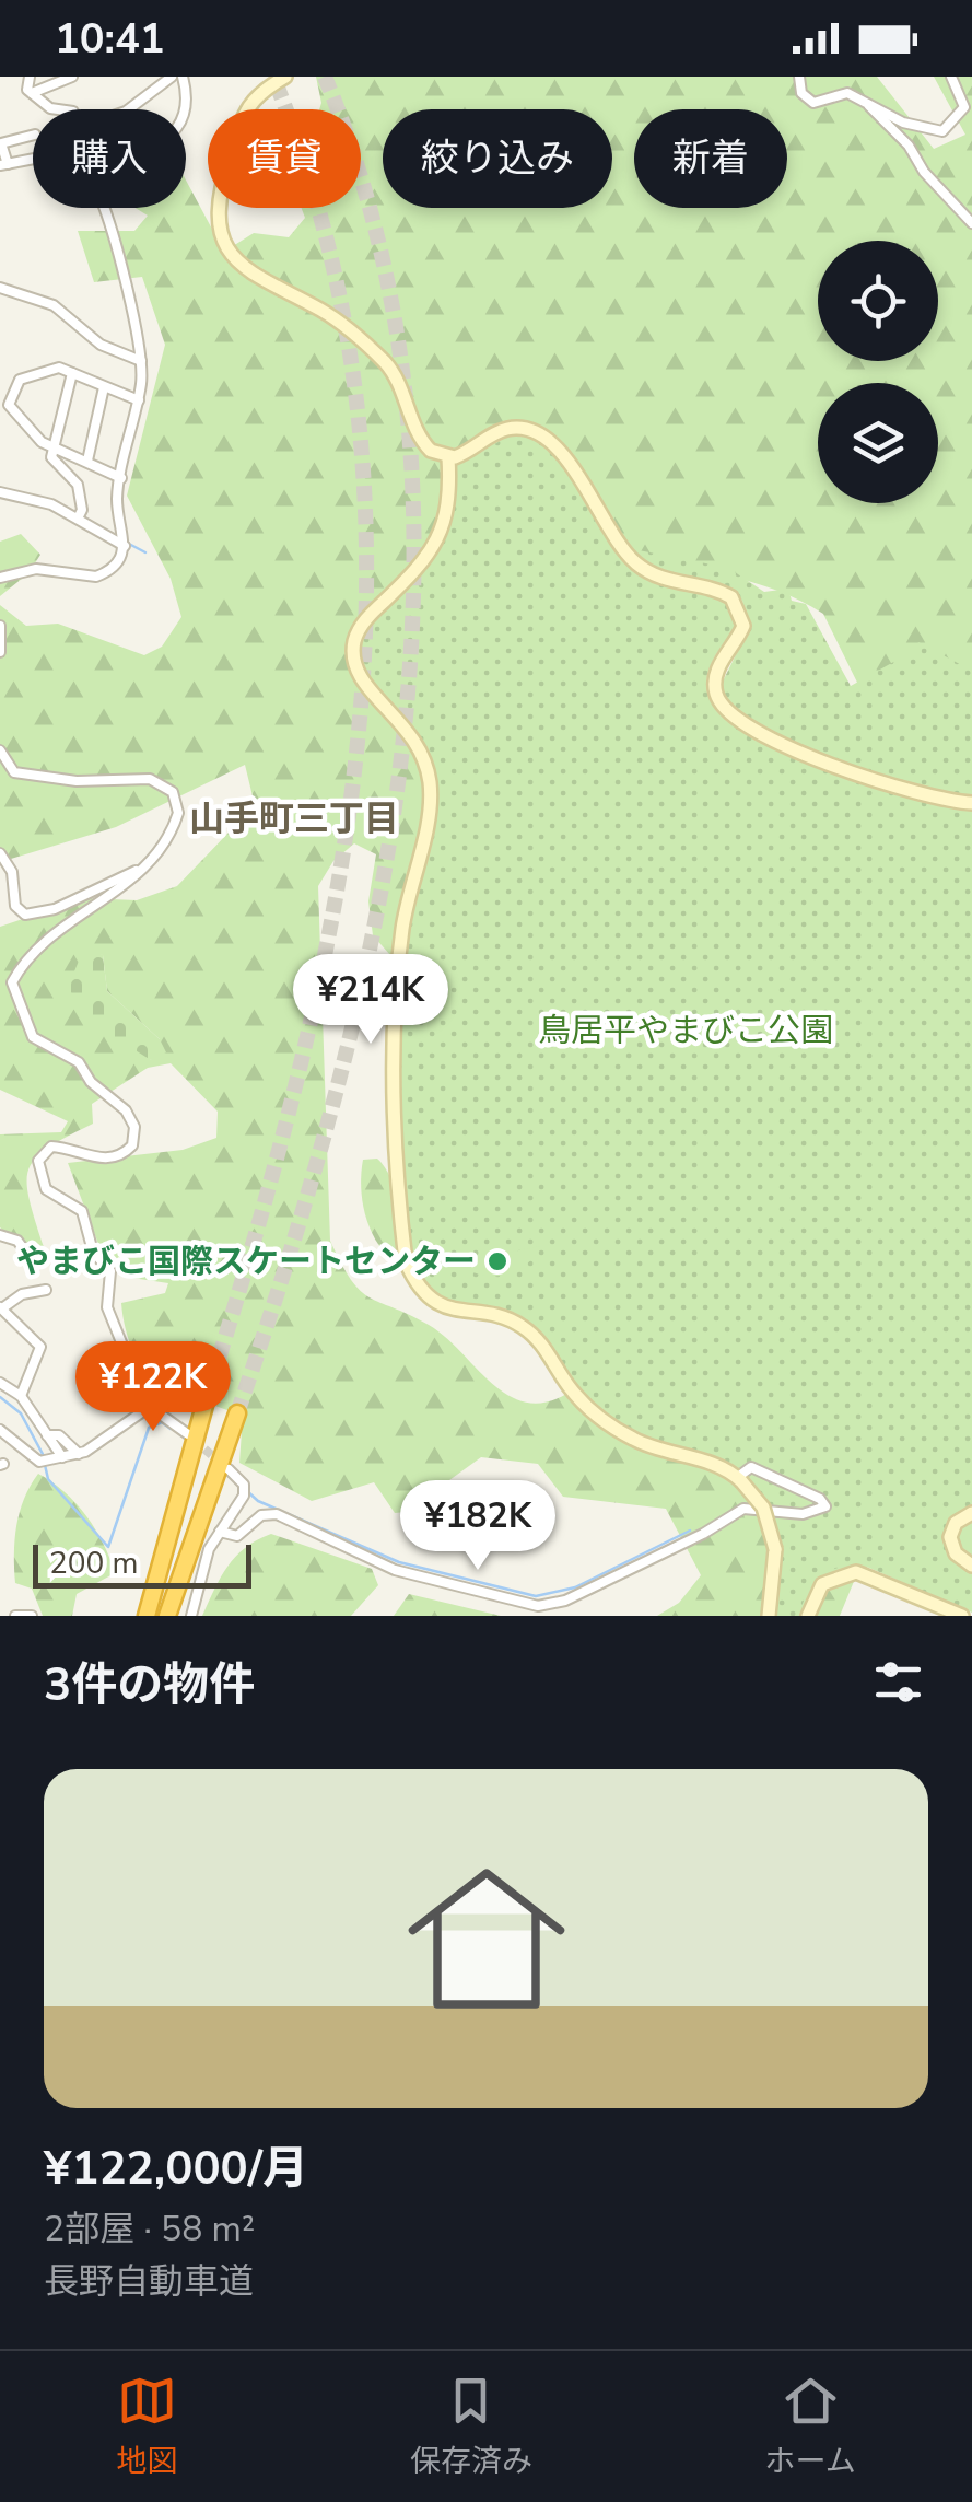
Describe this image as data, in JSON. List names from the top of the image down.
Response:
{
  "districts": ["山手町三丁目"],
  "parks": ["鳥居平やまびこ公園"],
  "places": ["やまびこ国際スケートセンター"],
  "scale_bar": "200 m",
  "page": {
    "status": "10:41",
    "chip": [
      "購入",
      "賃貸",
      "絞り込み",
      "新着"
    ],
    "price": ["¥214K", "¥122K", "¥182K"],
    "scale": "200 m",
    "heading": "3件の物件",
    "list": [
      {
        "name": "¥122,000/月",
        "note": "2部屋 · 58 m² · 長野自動車道"
      }
    ],
    "tabs": ["地図", "保存済み", "ホーム"]
  }
}
